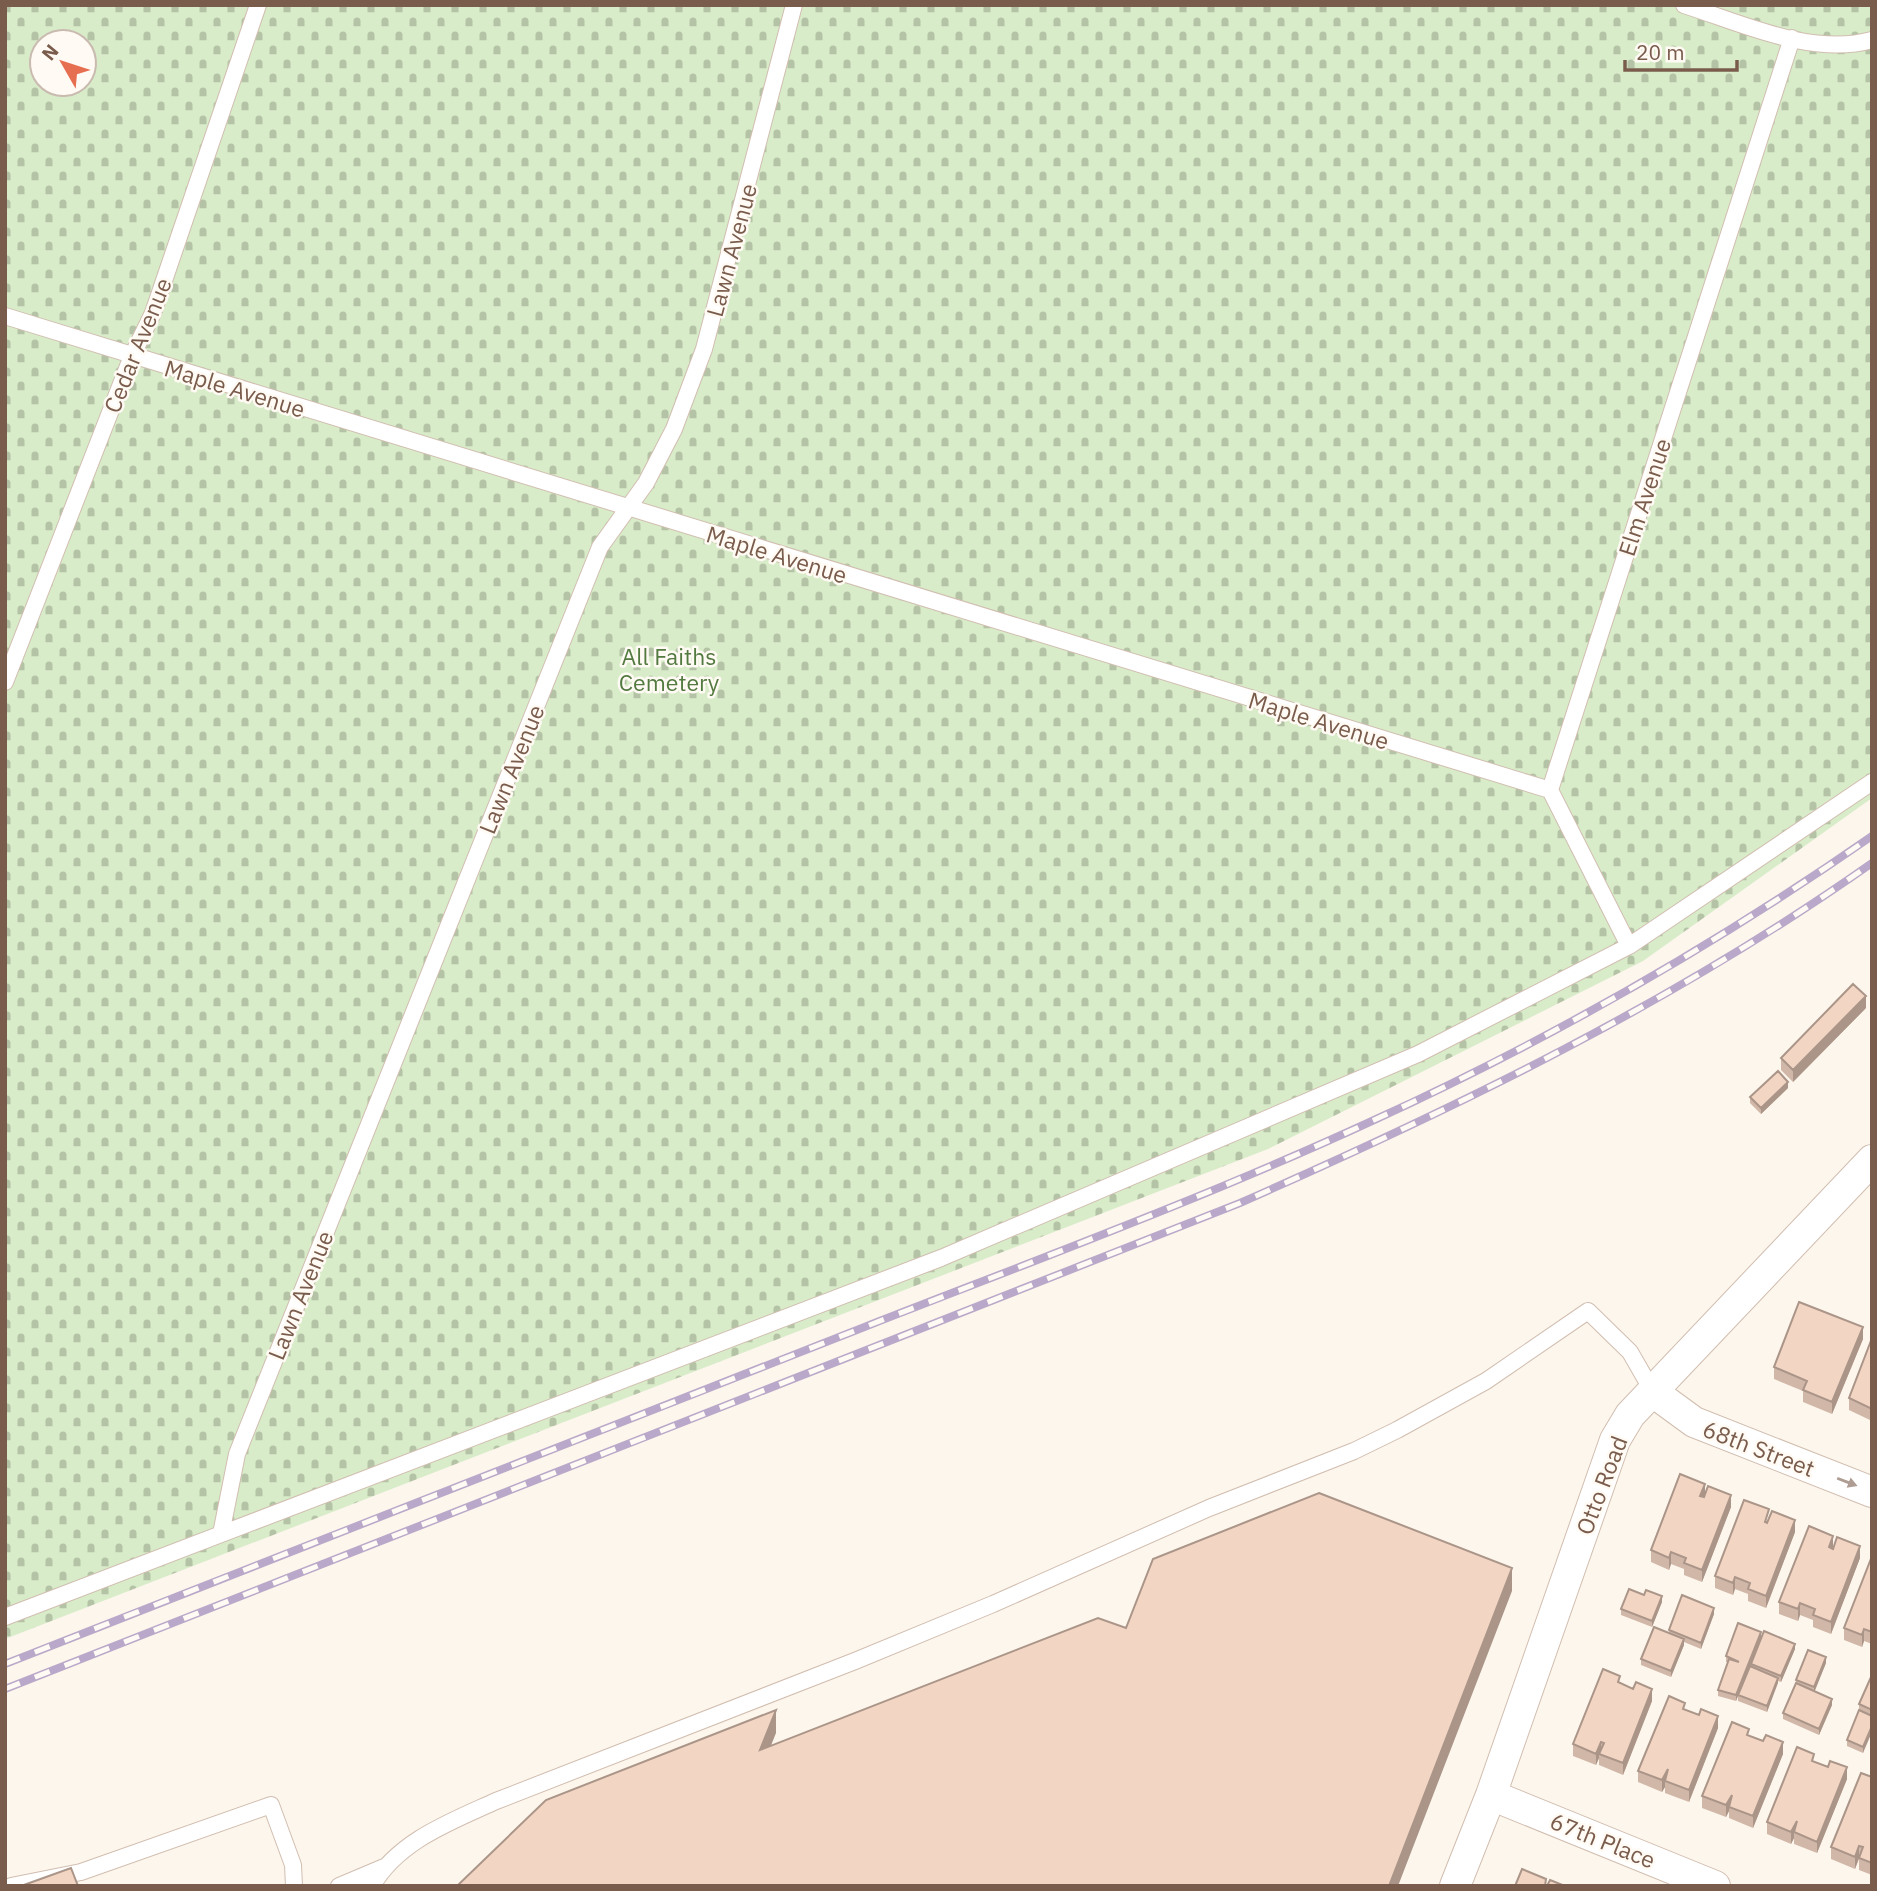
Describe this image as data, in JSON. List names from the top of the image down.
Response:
{
  "streets": {
    "street": ["68th Street", "Otto Road", "67th Place"],
    "lane": [
      "Lawn Avenue",
      "Cedar Avenue",
      "Maple Avenue",
      "Elm Avenue"
    ]
  },
  "crossings": [
    ["Lawn Avenue", "Maple Avenue"],
    ["Cedar Avenue", "Maple Avenue"],
    ["Maple Avenue", "Elm Avenue"],
    ["68th Street", "Otto Road"],
    ["Otto Road", "67th Place"]
  ],
  "one_way": ["68th Street"],
  "parks": ["All Faiths Cemetery"],
  "scale_bar": "20 m",
  "north": "top left"
}
